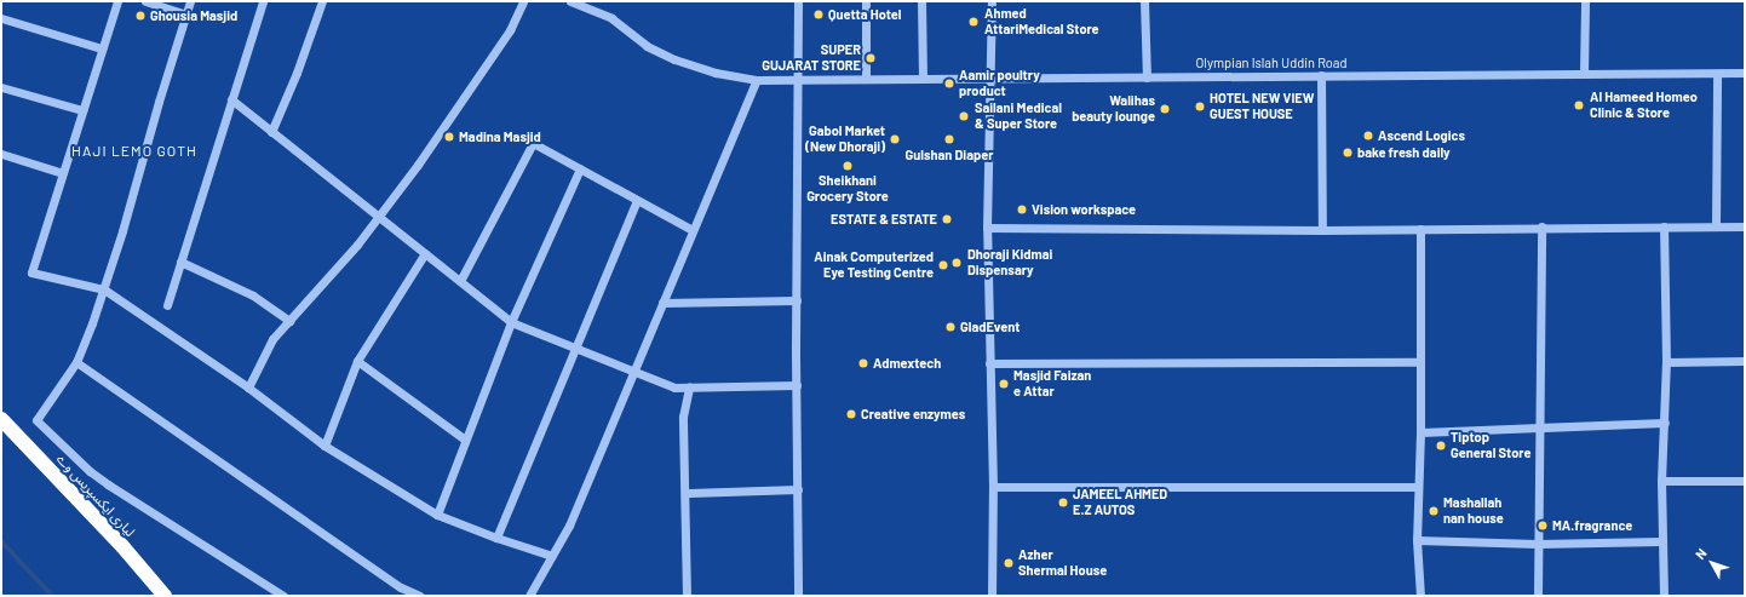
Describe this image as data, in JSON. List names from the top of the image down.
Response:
{
  "streets": {
    "highway": ["لیاری ایکسپریس وے"],
    "street": ["Olympian Islah Uddin Road"]
  },
  "districts": ["HAJI LEMO GOTH"],
  "places": [
    "Quetta Hotel",
    "Ghousia Masjid",
    "Ahmed AttariMedical Store",
    "SUPER GUJARAT STORE",
    "Aamir poultry product",
    "Al Hameed Homeo Clinic & Store",
    "HOTEL NEW VIEW GUEST HOUSE",
    "Walihas beauty lounge",
    "Sailani Medical & Super Store",
    "Ascend Logics",
    "Madina Masjid",
    "Gabol Market (New Dhoraji)",
    "Gulshan Diaper",
    "bake fresh daily",
    "Sheikhani Grocery Store",
    "Vision workspace",
    "ESTATE & ESTATE",
    "Dhoraji Kidmai Dispensary",
    "Ainak Computerized Eye Testing Centre",
    "GladEvent",
    "Admextech",
    "Masjid Faizan e Attar",
    "Creative enzymes",
    "Tiptop General Store",
    "JAMEEL AHMED E.Z AUTOS",
    "Mashallah nan house",
    "MA.fragrance",
    "Azher Shermal House"
  ],
  "north": "top left"
}
